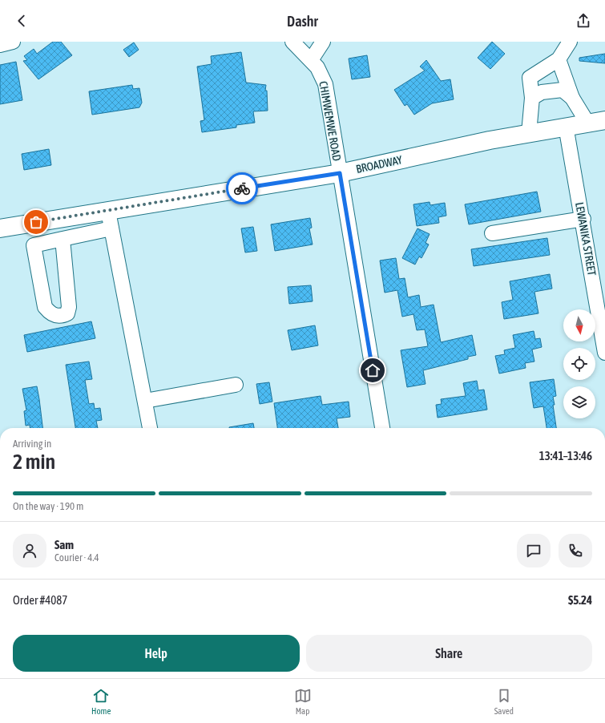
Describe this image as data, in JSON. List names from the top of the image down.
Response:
{
  "streets": {
    "main road": ["BROADWAY"],
    "street": ["CHIMWEMWE ROAD", "LEWANIKA STREET"]
  },
  "crossings": [
    ["CHIMWEMWE ROAD", "BROADWAY"],
    ["BROADWAY", "LEWANIKA STREET"]
  ],
  "north": "bottom",
  "page": {
    "header": "Dashr",
    "heading": ["2 min", "Arriving in", "13:41–13:46"],
    "panel": [
      "Sam",
      "Courier · 4.4",
      "Order #4087",
      "$5.24"
    ],
    "bar": "On the way · 190 m",
    "buttons": ["Help", "Share"],
    "tabs": ["Home", "Map", "Saved"]
  }
}
